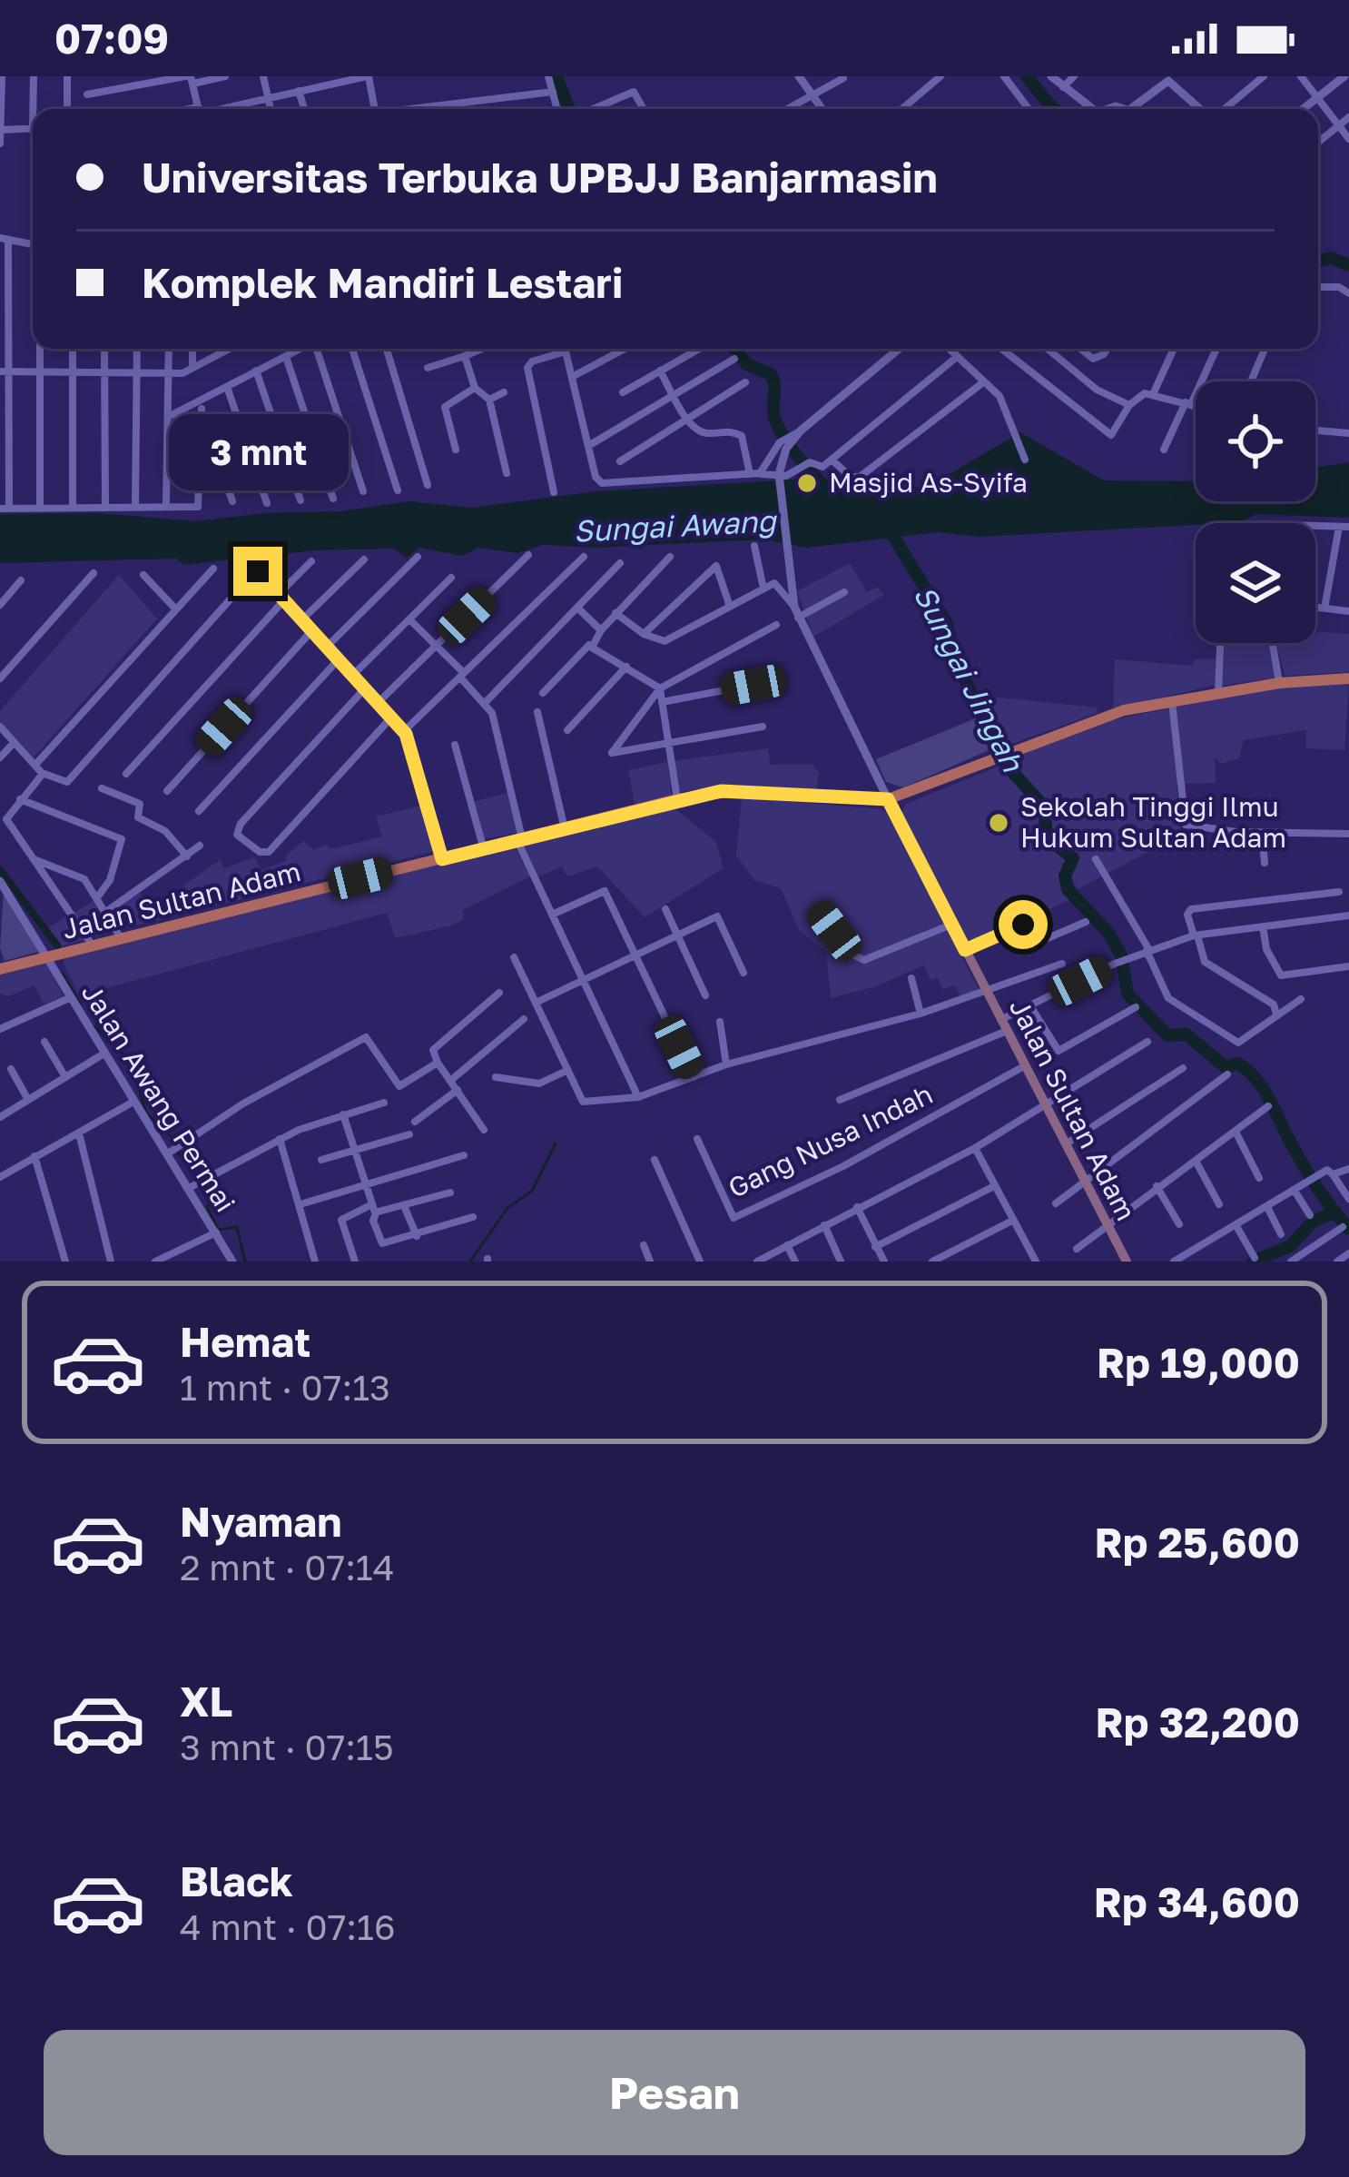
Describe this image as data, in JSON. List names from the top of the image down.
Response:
{
  "streets": {
    "main road": ["Jalan Sultan Adam"],
    "street": ["Jalan Awang Permai", "Gang Nusa Indah"]
  },
  "crossings": [
    ["Jalan Sultan Adam", "Jalan Awang Permai"],
    ["Jalan Sultan Adam", "Gang Nusa Indah"]
  ],
  "water": ["Sungai Awang", "Sungai Jingah"],
  "places": ["Masjid As-Syifa", "Sekolah Tinggi Ilmu Hukum Sultan Adam"],
  "page": {
    "status": "07:09",
    "banner": ["Universitas Terbuka UPBJJ Banjarmasin", "Komplek Mandiri Lestari"],
    "bubble": "3 mnt",
    "list": [
      {
        "name": "Hemat",
        "note": "1 mnt · 07:13",
        "value": "Rp 19,000"
      },
      {
        "name": "Nyaman",
        "note": "2 mnt · 07:14",
        "value": "Rp 25,600"
      },
      {
        "name": "XL",
        "note": "3 mnt · 07:15",
        "value": "Rp 32,200"
      },
      {
        "name": "Black",
        "note": "4 mnt · 07:16",
        "value": "Rp 34,600"
      }
    ],
    "buttons": "Pesan"
  }
}
